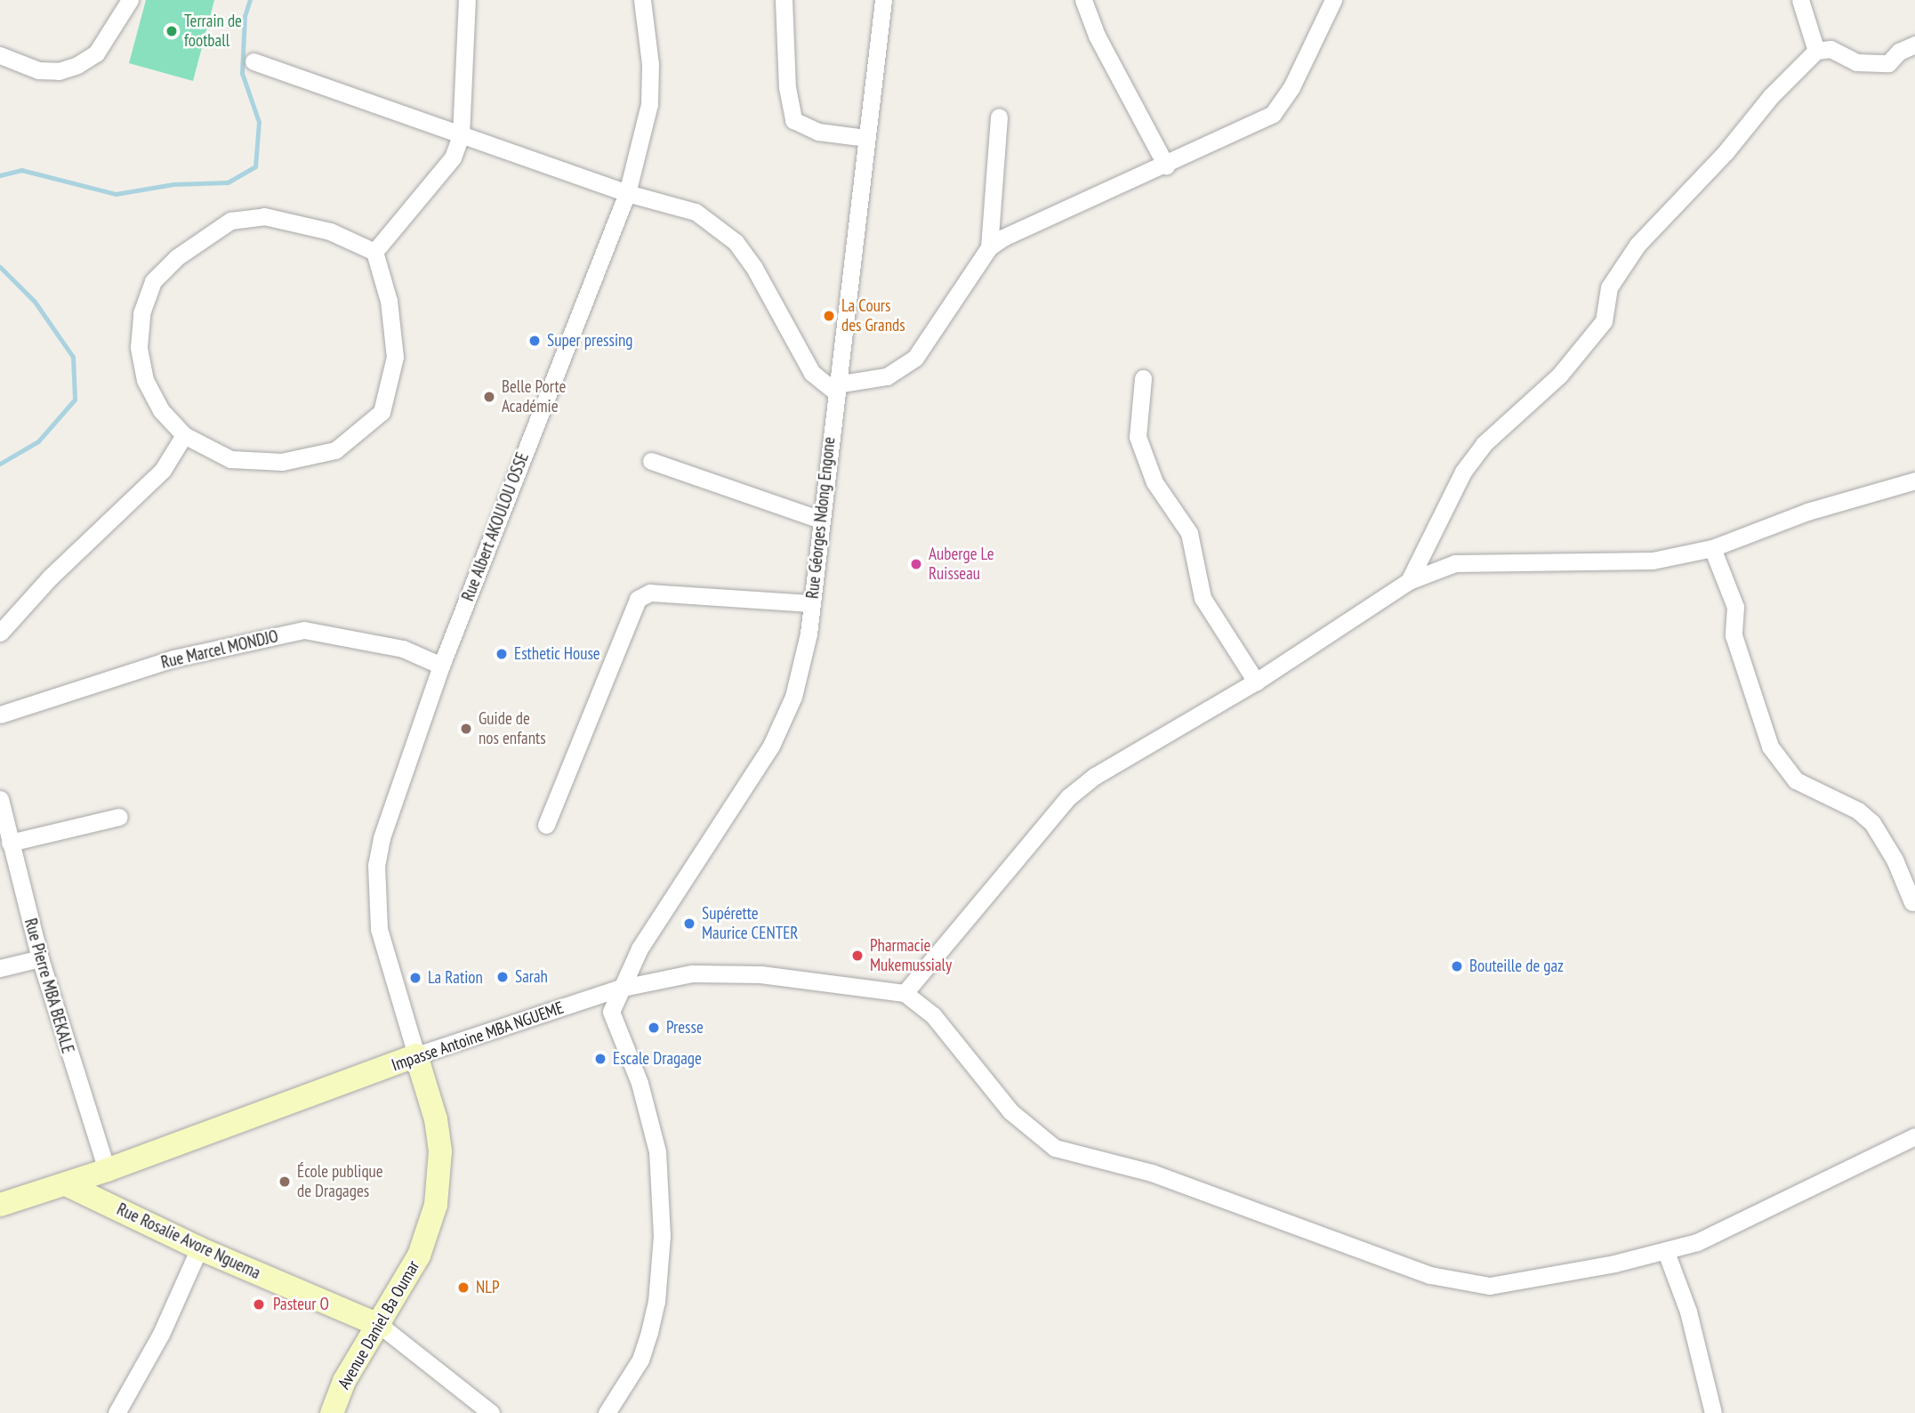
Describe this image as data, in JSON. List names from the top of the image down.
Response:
{
  "streets": {
    "main road": ["Impasse Antoine MBA NGUEME", "Rue Rosalie Avore Nguema", "Avenue Daniel Ba Oumar"],
    "street": [
      "Rue Géorges Ndong Engone",
      "Rue Albert AKOULOU OSSE",
      "Rue Marcel MONDJO",
      "Rue Pierre MBA BEKALE"
    ]
  },
  "crossings": [
    ["Rue Géorges Ndong Engone", "Impasse Antoine MBA NGUEME"],
    ["Rue Albert AKOULOU OSSE", "Rue Marcel MONDJO"],
    ["Rue Albert AKOULOU OSSE", "Impasse Antoine MBA NGUEME"],
    ["Rue Albert AKOULOU OSSE", "Avenue Daniel Ba Oumar"],
    ["Rue Pierre MBA BEKALE", "Impasse Antoine MBA NGUEME"],
    ["Impasse Antoine MBA NGUEME", "Rue Rosalie Avore Nguema"],
    ["Impasse Antoine MBA NGUEME", "Avenue Daniel Ba Oumar"],
    ["Rue Rosalie Avore Nguema", "Avenue Daniel Ba Oumar"]
  ],
  "places": [
    "Terrain de football",
    "La Cours des Grands",
    "Super pressing",
    "Belle Porte Académie",
    "Auberge Le Ruisseau",
    "Esthetic House",
    "Guide de nos enfants",
    "Supérette Maurice CENTER",
    "Pharmacie Mukemussialy",
    "Bouteille de gaz",
    "Sarah",
    "La Ration",
    "Presse",
    "Escale Dragage",
    "École publique de Dragages",
    "NLP",
    "Pasteur O"
  ]
}
